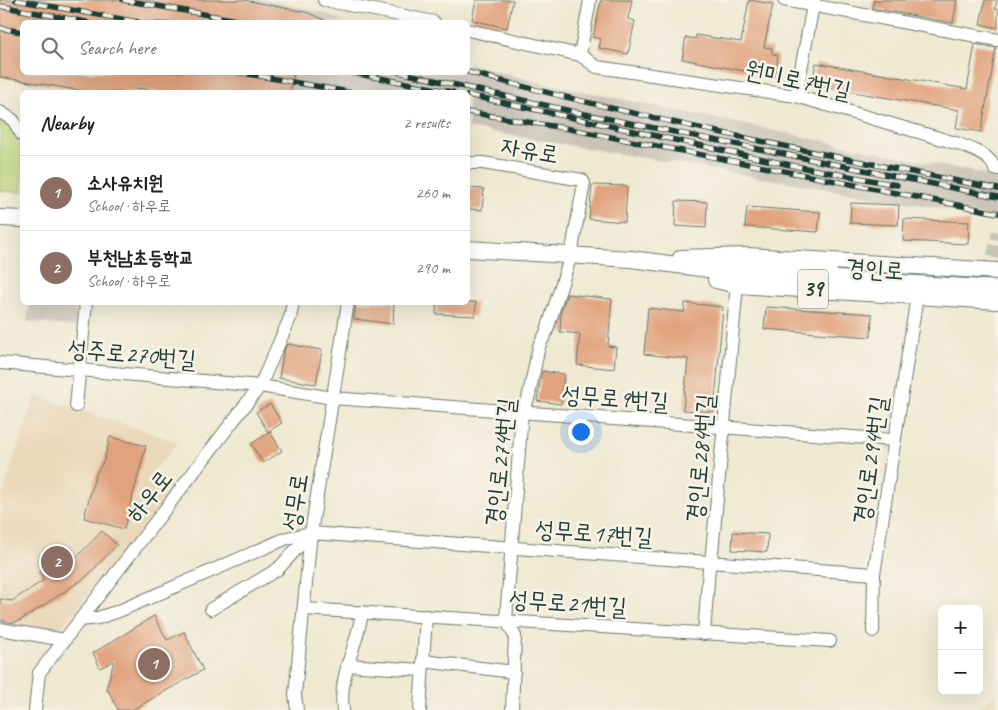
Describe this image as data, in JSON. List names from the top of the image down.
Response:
{
  "streets": {
    "main road": ["경인로", "39"],
    "street": [
      "원미로7번길",
      "자유로",
      "성주로270번길",
      "성무로9번길",
      "경인로284번길",
      "경인로294번길",
      "경인로274번길",
      "하우로",
      "성무로",
      "성무로17번길",
      "성무로21번길"
    ]
  },
  "crossings": [
    ["자유로", "경인로274번길"],
    ["경인로", "경인로284번길"],
    ["경인로", "경인로294번길"],
    ["경인로", "경인로274번길"],
    ["성주로270번길", "성무로9번길"],
    ["성주로270번길", "하우로"],
    ["성주로270번길", "성무로"],
    ["성무로9번길", "경인로284번길"],
    ["성무로9번길", "경인로294번길"],
    ["성무로9번길", "경인로274번길"],
    ["성무로9번길", "성무로"],
    ["경인로284번길", "성무로17번길"],
    ["경인로284번길", "성무로21번길"],
    ["경인로294번길", "성무로17번길"],
    ["경인로274번길", "성무로17번길"],
    ["경인로274번길", "성무로21번길"],
    ["하우로", "성무로17번길"],
    ["성무로", "성무로17번길"],
    ["성무로", "성무로21번길"]
  ],
  "page": {
    "search": "Search here",
    "heading": ["Nearby", "2 results"],
    "list": [
      {
        "mark": "1",
        "name": "소사유치원",
        "note": "School · 하우로",
        "value": "260 m"
      },
      {
        "mark": "2",
        "name": "부천남초등학교",
        "note": "School · 하우로",
        "value": "290 m"
      }
    ],
    "pins": ["2", "1"],
    "map_buttons": ["+", "−"]
  }
}
